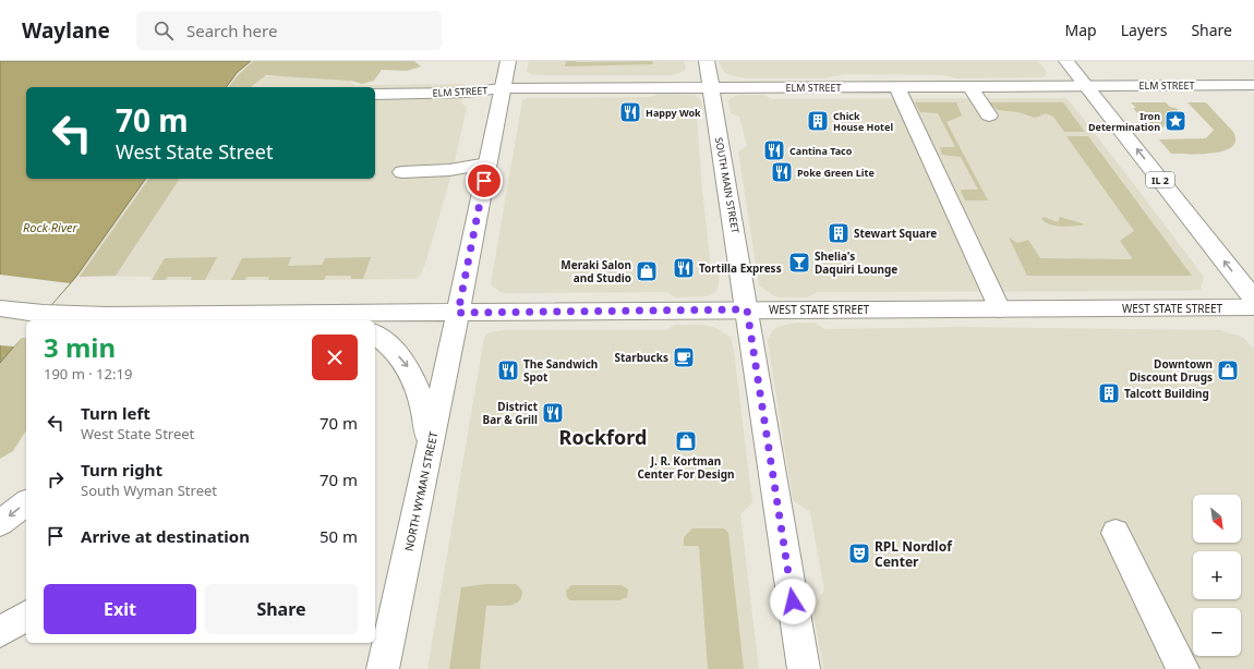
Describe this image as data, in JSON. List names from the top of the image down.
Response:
{
  "streets": {
    "main road": [
      "ELM STREET",
      "IL 2",
      "SOUTH MAIN STREET",
      "WEST STATE STREET",
      "NORTH WYMAN STREET"
    ]
  },
  "crossings": [
    ["ELM STREET", "IL 2"],
    ["ELM STREET", "SOUTH MAIN STREET"],
    ["ELM STREET", "NORTH WYMAN STREET"],
    ["SOUTH MAIN STREET", "WEST STATE STREET"],
    ["WEST STATE STREET", "NORTH WYMAN STREET"]
  ],
  "districts": ["Rockford"],
  "water": ["Rock River"],
  "places": {
    "restaurant": [
      "Happy Wok",
      "Cantina Taco",
      "Poke Green Lite",
      "Tortilla Express",
      "The Sandwich Spot",
      "District Bar & Grill"
    ],
    "building": ["Chick House Hotel", "Stewart Square", "Talcott Building"],
    "place": ["Iron Determination"],
    "bar": ["Shelia's Daquiri Lounge"],
    "shop": ["Meraki Salon and Studio", "Downtown Discount Drugs", "J. R. Kortman Center For Design"],
    "cafe": ["Starbucks"],
    "theatre": ["RPL Nordlof Center"]
  },
  "north": "bottom right",
  "page": {
    "header": "Waylane",
    "search": "Search here",
    "nav": ["Map", "Layers", "Share"],
    "turn": ["70 m", "West State Street"],
    "heading": ["3 min", "190 m · 12:19"],
    "list": [
      {
        "name": "Turn left",
        "note": "West State Street",
        "value": "70 m"
      },
      {
        "name": "Turn right",
        "note": "South Wyman Street",
        "value": "70 m"
      },
      {
        "name": "Arrive at destination",
        "value": "50 m"
      }
    ],
    "map_buttons": ["+", "−"],
    "buttons": ["Exit", "Share"]
  }
}
